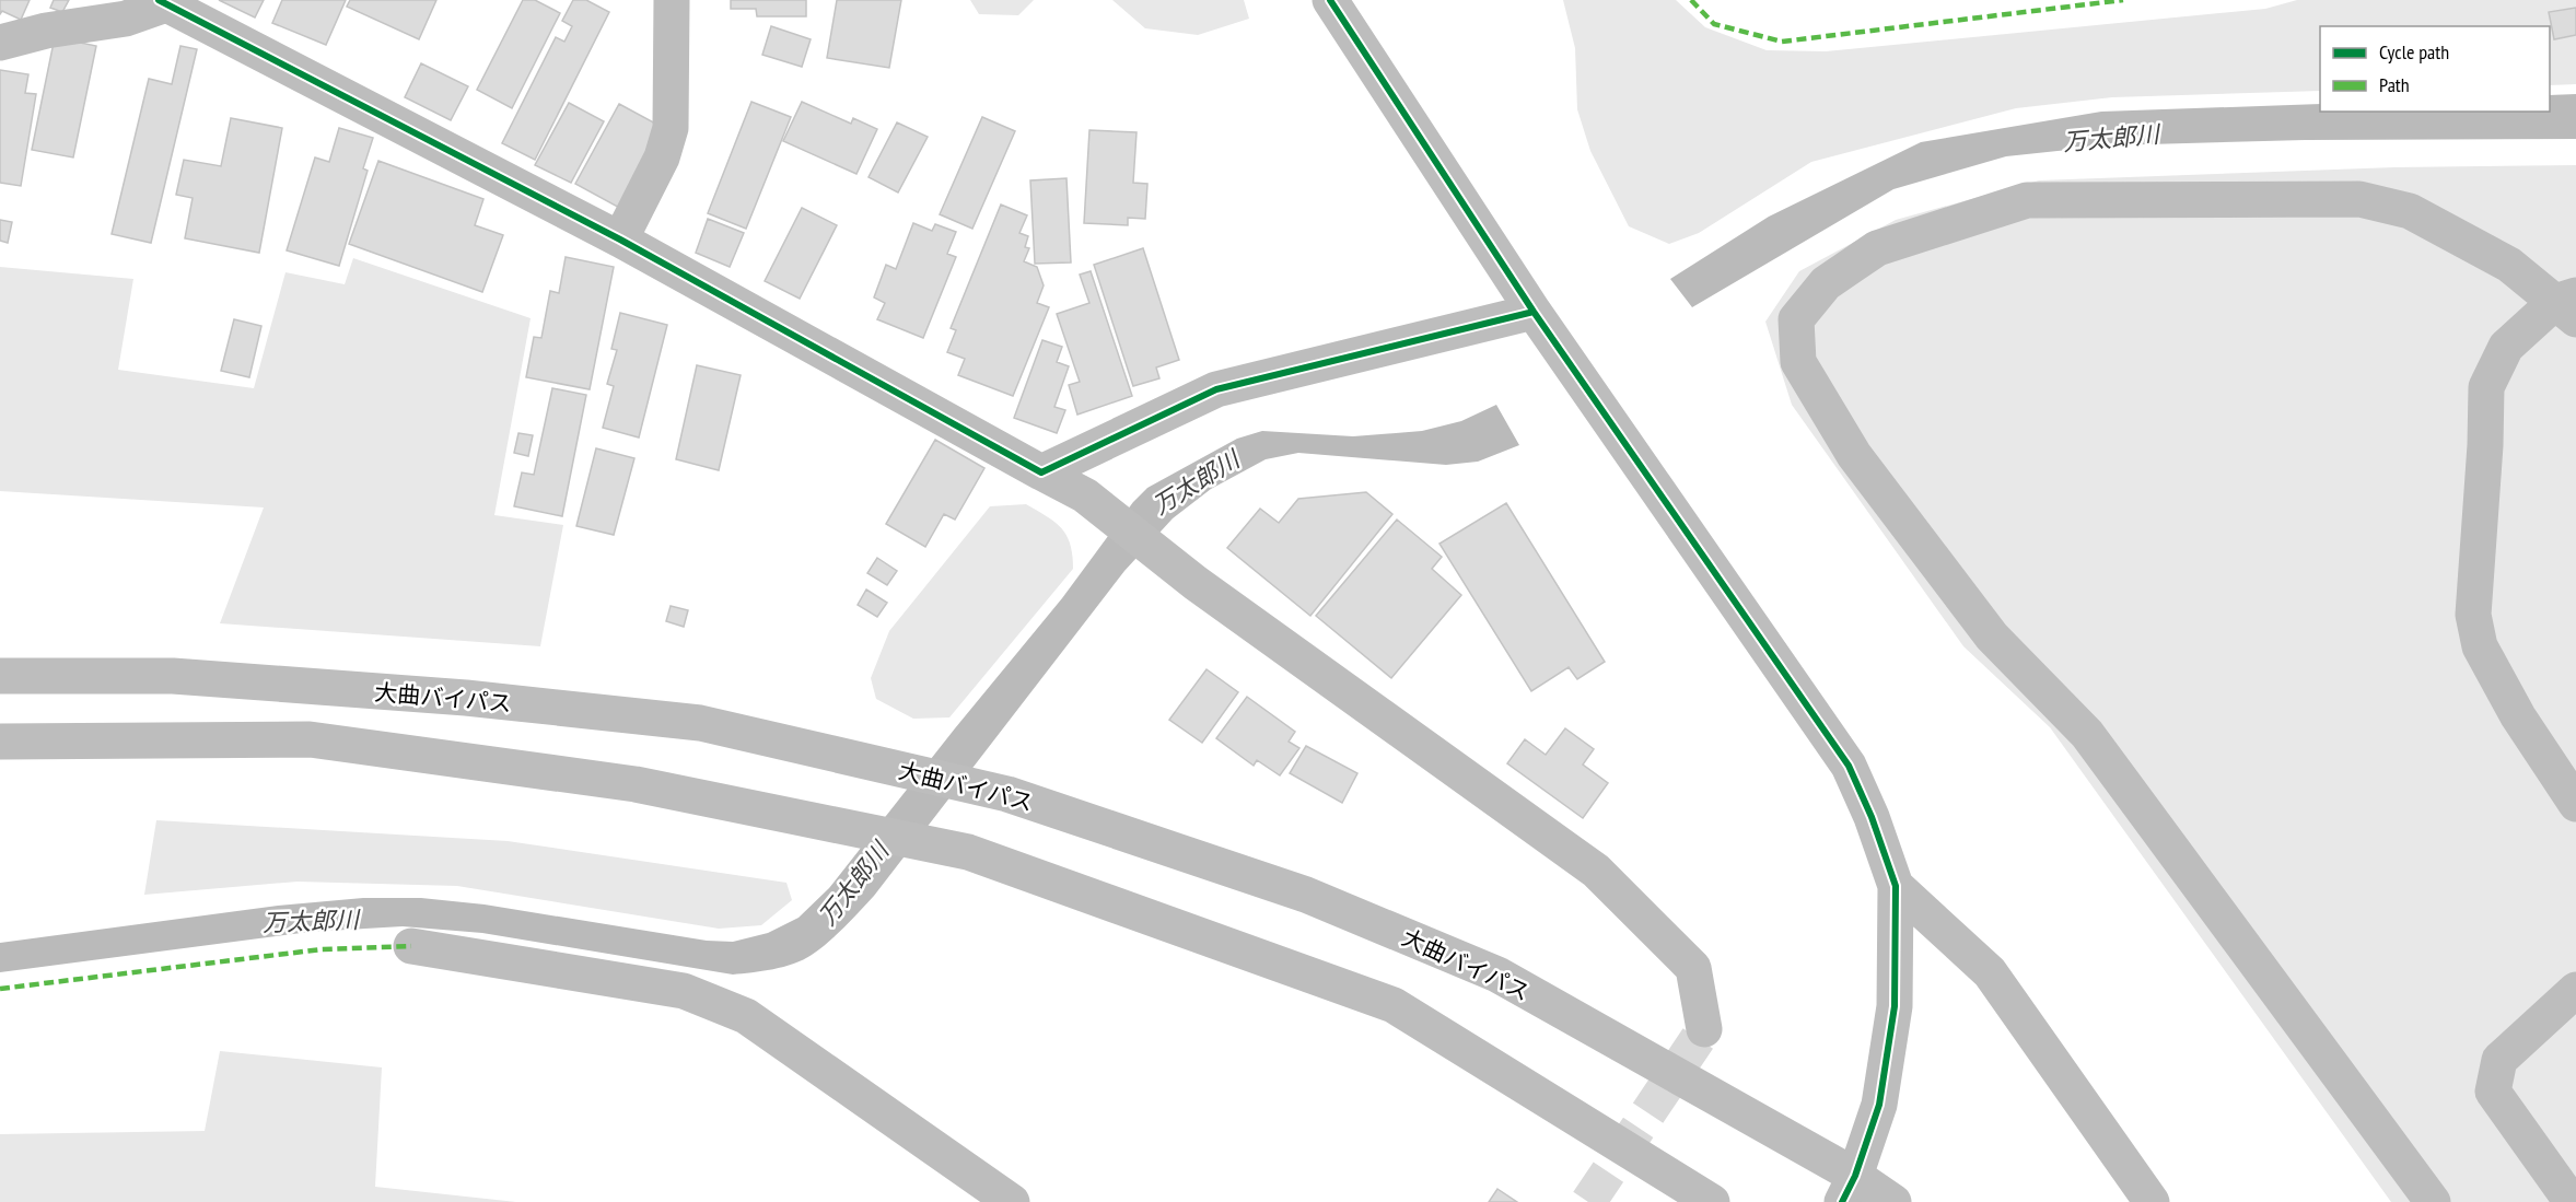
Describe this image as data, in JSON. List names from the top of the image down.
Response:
{
  "streets": {
    "main road": ["大曲バイパス"]
  },
  "water": ["万太郎川"],
  "legend": ["Cycle path", "Path"]
}
